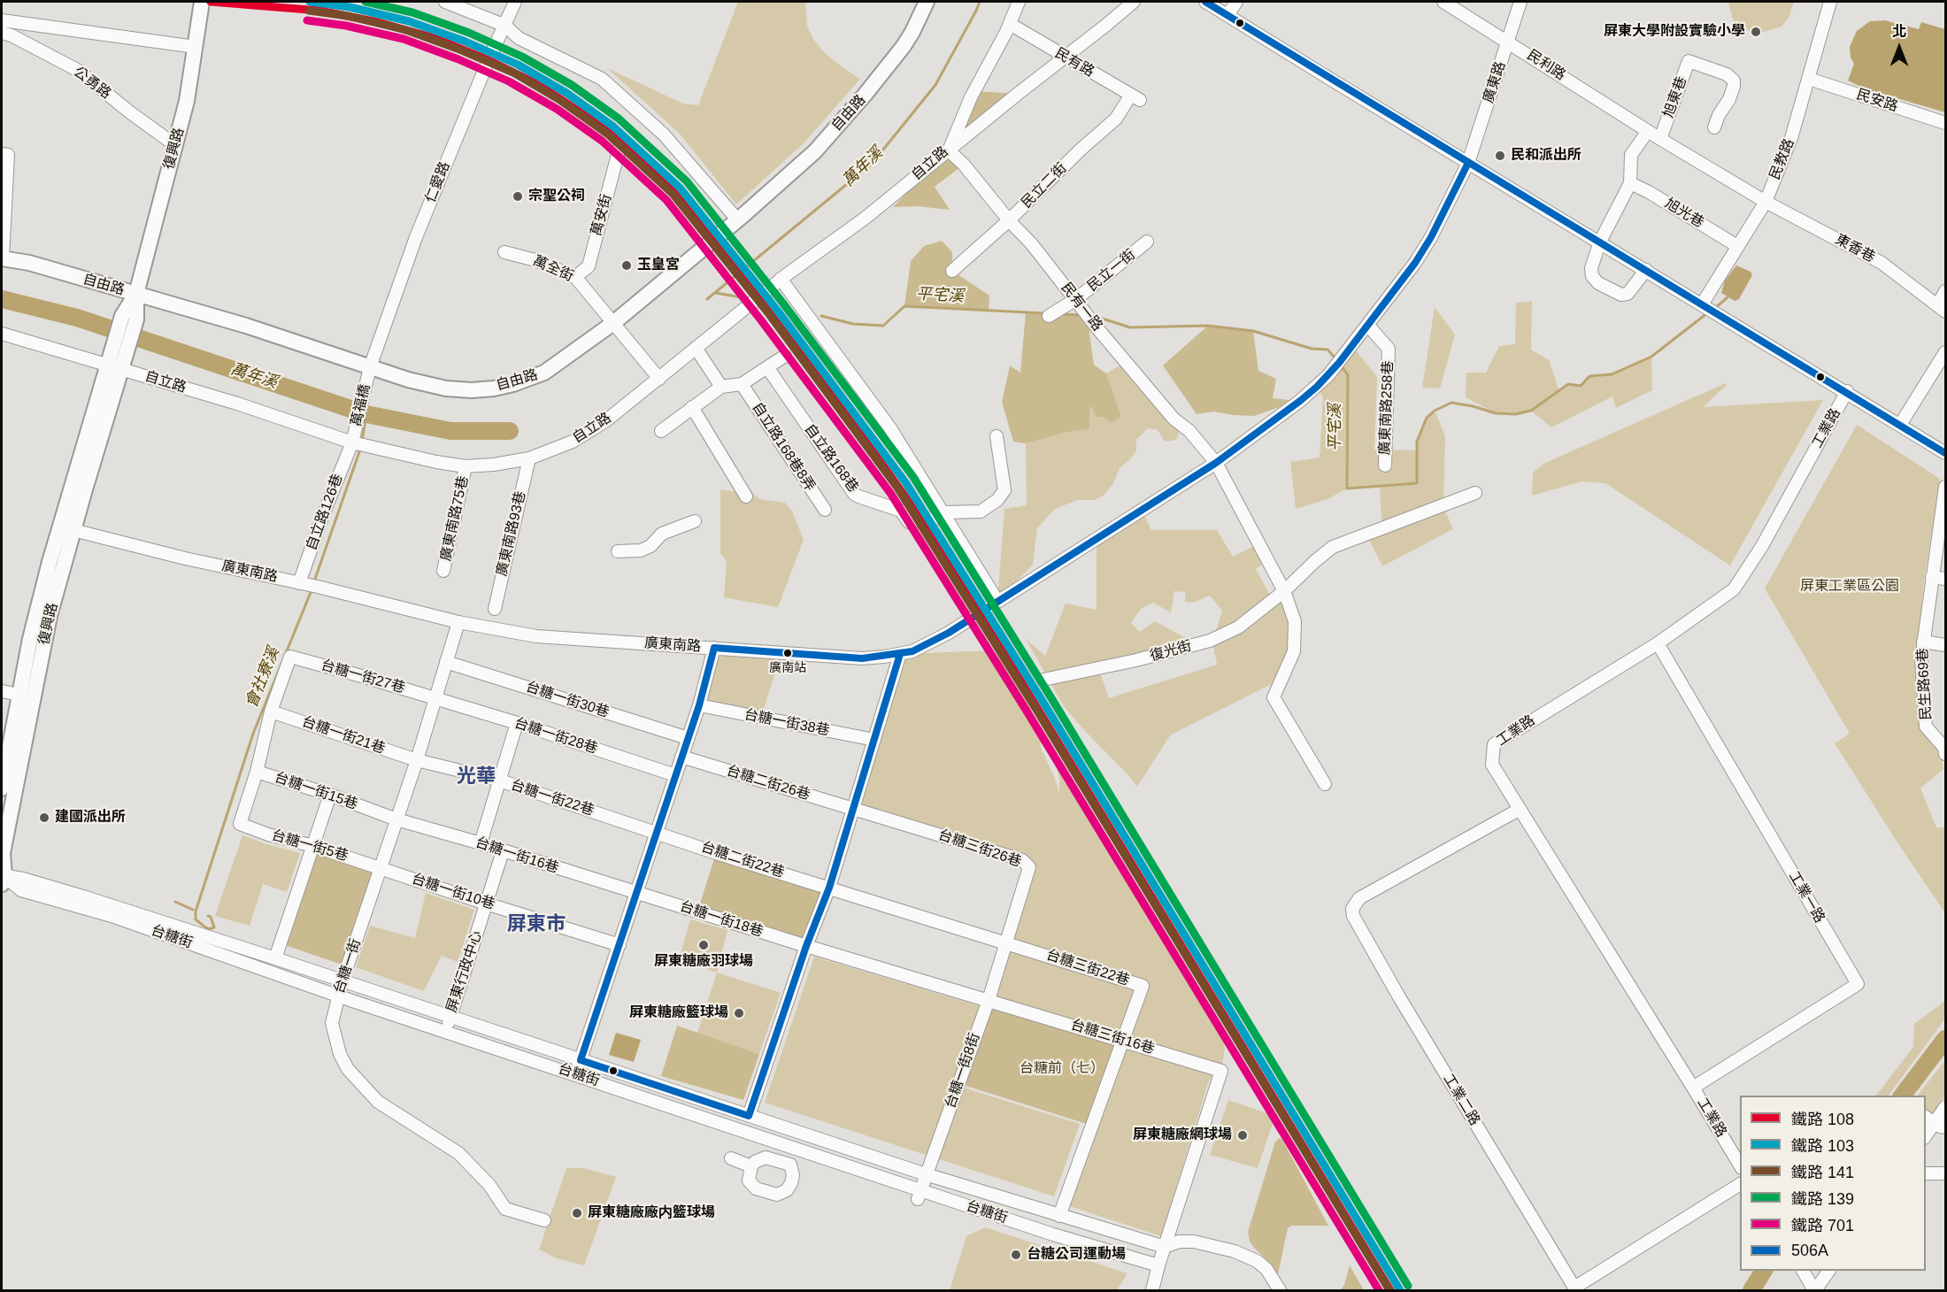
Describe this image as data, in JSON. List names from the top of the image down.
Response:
{
  "streets": {
    "main road": ["自由路", "復興路"],
    "street": [
      "民有路",
      "民利路",
      "廣東路",
      "公勇路",
      "旭東巷",
      "民安路",
      "民教路",
      "自立路",
      "仁愛路",
      "民立二街",
      "旭光巷",
      "萬安街",
      "東香巷",
      "萬全街",
      "民立一街",
      "民有一路",
      "萬福橋",
      "廣東南路258巷",
      "工業路",
      "自立路168巷8弄",
      "自立路168巷",
      "自立路126巷",
      "廣東南路75巷",
      "廣東南路93巷",
      "廣東南路",
      "復光街",
      "台糖一街27巷",
      "民生路69巷",
      "台糖一街30巷",
      "台糖一街38巷",
      "台糖一街21巷",
      "台糖一街28巷",
      "台糖二街26巷",
      "台糖一街15巷",
      "台糖一街22巷",
      "台糖一街5巷",
      "台糖三街26巷",
      "台糖一街16巷",
      "台糖二街22巷",
      "台糖一街10巷",
      "工業一路",
      "台糖一街18巷",
      "台糖街",
      "台糖一街",
      "台糖三街22巷",
      "屏東行政中心",
      "台糖三街16巷",
      "台糖一街8街",
      "工業二路"
    ]
  },
  "crossings": [
    ["民有路", "自立路"],
    ["民有路", "民立二街"],
    ["民利路", "廣東路"],
    ["民利路", "旭東巷"],
    ["廣東路", "廣東南路"],
    ["公勇路", "復興路"],
    ["旭東巷", "民教路"],
    ["旭東巷", "旭光巷"],
    ["旭東巷", "東香巷"],
    ["民安路", "民教路"],
    ["自由路", "復興路"],
    ["自由路", "仁愛路"],
    ["自由路", "萬全街"],
    ["自由路", "萬福橋"],
    ["復興路", "自立路"],
    ["復興路", "廣東南路"],
    ["復興路", "台糖街"],
    ["民教路", "旭光巷"],
    ["民教路", "東香巷"],
    ["自立路", "萬全街"],
    ["自立路", "民有一路"],
    ["自立路", "萬福橋"],
    ["自立路", "自立路126巷"],
    ["自立路", "廣東南路75巷"],
    ["自立路", "廣東南路93巷"],
    ["仁愛路", "萬福橋"],
    ["民立二街", "民有一路"],
    ["萬安街", "萬全街"],
    ["民立一街", "民有一路"],
    ["民有一路", "廣東南路"],
    ["萬福橋", "自立路126巷"],
    ["廣東南路258巷", "廣東南路"],
    ["工業路", "工業一路"],
    ["工業路", "工業二路"],
    ["自立路126巷", "廣東南路"],
    ["廣東南路", "台糖一街"],
    ["台糖一街27巷", "台糖一街28巷"],
    ["台糖一街27巷", "台糖一街15巷"],
    ["台糖一街27巷", "台糖一街"],
    ["台糖一街30巷", "台糖一街"],
    ["台糖一街21巷", "台糖一街15巷"],
    ["台糖一街21巷", "台糖一街22巷"],
    ["台糖一街21巷", "台糖一街"],
    ["台糖一街28巷", "台糖一街"],
    ["台糖二街26巷", "台糖三街26巷"],
    ["台糖一街15巷", "台糖一街5巷"],
    ["台糖一街15巷", "台糖一街16巷"],
    ["台糖一街15巷", "台糖一街"],
    ["台糖一街22巷", "台糖二街22巷"],
    ["台糖一街22巷", "台糖一街"],
    ["台糖一街5巷", "台糖一街10巷"],
    ["台糖一街5巷", "台糖一街"],
    ["台糖三街26巷", "台糖三街22巷"],
    ["台糖三街26巷", "台糖一街8街"],
    ["台糖一街16巷", "台糖一街18巷"],
    ["台糖一街16巷", "台糖一街"],
    ["台糖一街16巷", "屏東行政中心"],
    ["台糖二街22巷", "台糖三街22巷"],
    ["台糖一街10巷", "台糖一街"],
    ["台糖一街10巷", "屏東行政中心"],
    ["台糖一街18巷", "台糖三街16巷"],
    ["台糖街", "台糖一街"],
    ["台糖街", "台糖三街22巷"],
    ["台糖街", "屏東行政中心"],
    ["台糖街", "台糖三街16巷"],
    ["台糖街", "台糖一街8街"],
    ["台糖三街22巷", "台糖三街16巷"],
    ["台糖三街22巷", "台糖一街8街"],
    ["台糖三街16巷", "台糖一街8街"]
  ],
  "districts": ["光華", "屏東市"],
  "water": ["萬年溪", "平宅溪", "會社寮溪"],
  "parks": ["屏東工業區公園", "台糖前（七）"],
  "places": [
    "屏東大學附設實驗小學",
    "民和派出所",
    "宗聖公祠",
    "玉皇宮",
    "廣南站",
    "建國派出所",
    "屏東糖廠羽球場",
    "屏東糖廠籃球場",
    "屏東糖廠網球場",
    "屏東糖廠廠内籃球場",
    "台糖公司運動場"
  ],
  "lines": [
    "rail line 108",
    "rail line 103",
    "rail line 139",
    "transit line 506A",
    "rail line 141",
    "rail line 701"
  ],
  "legend": [
    "鐵路 108",
    "鐵路 103",
    "鐵路 141",
    "鐵路 139",
    "鐵路 701",
    "506A"
  ],
  "north": "top"
}
